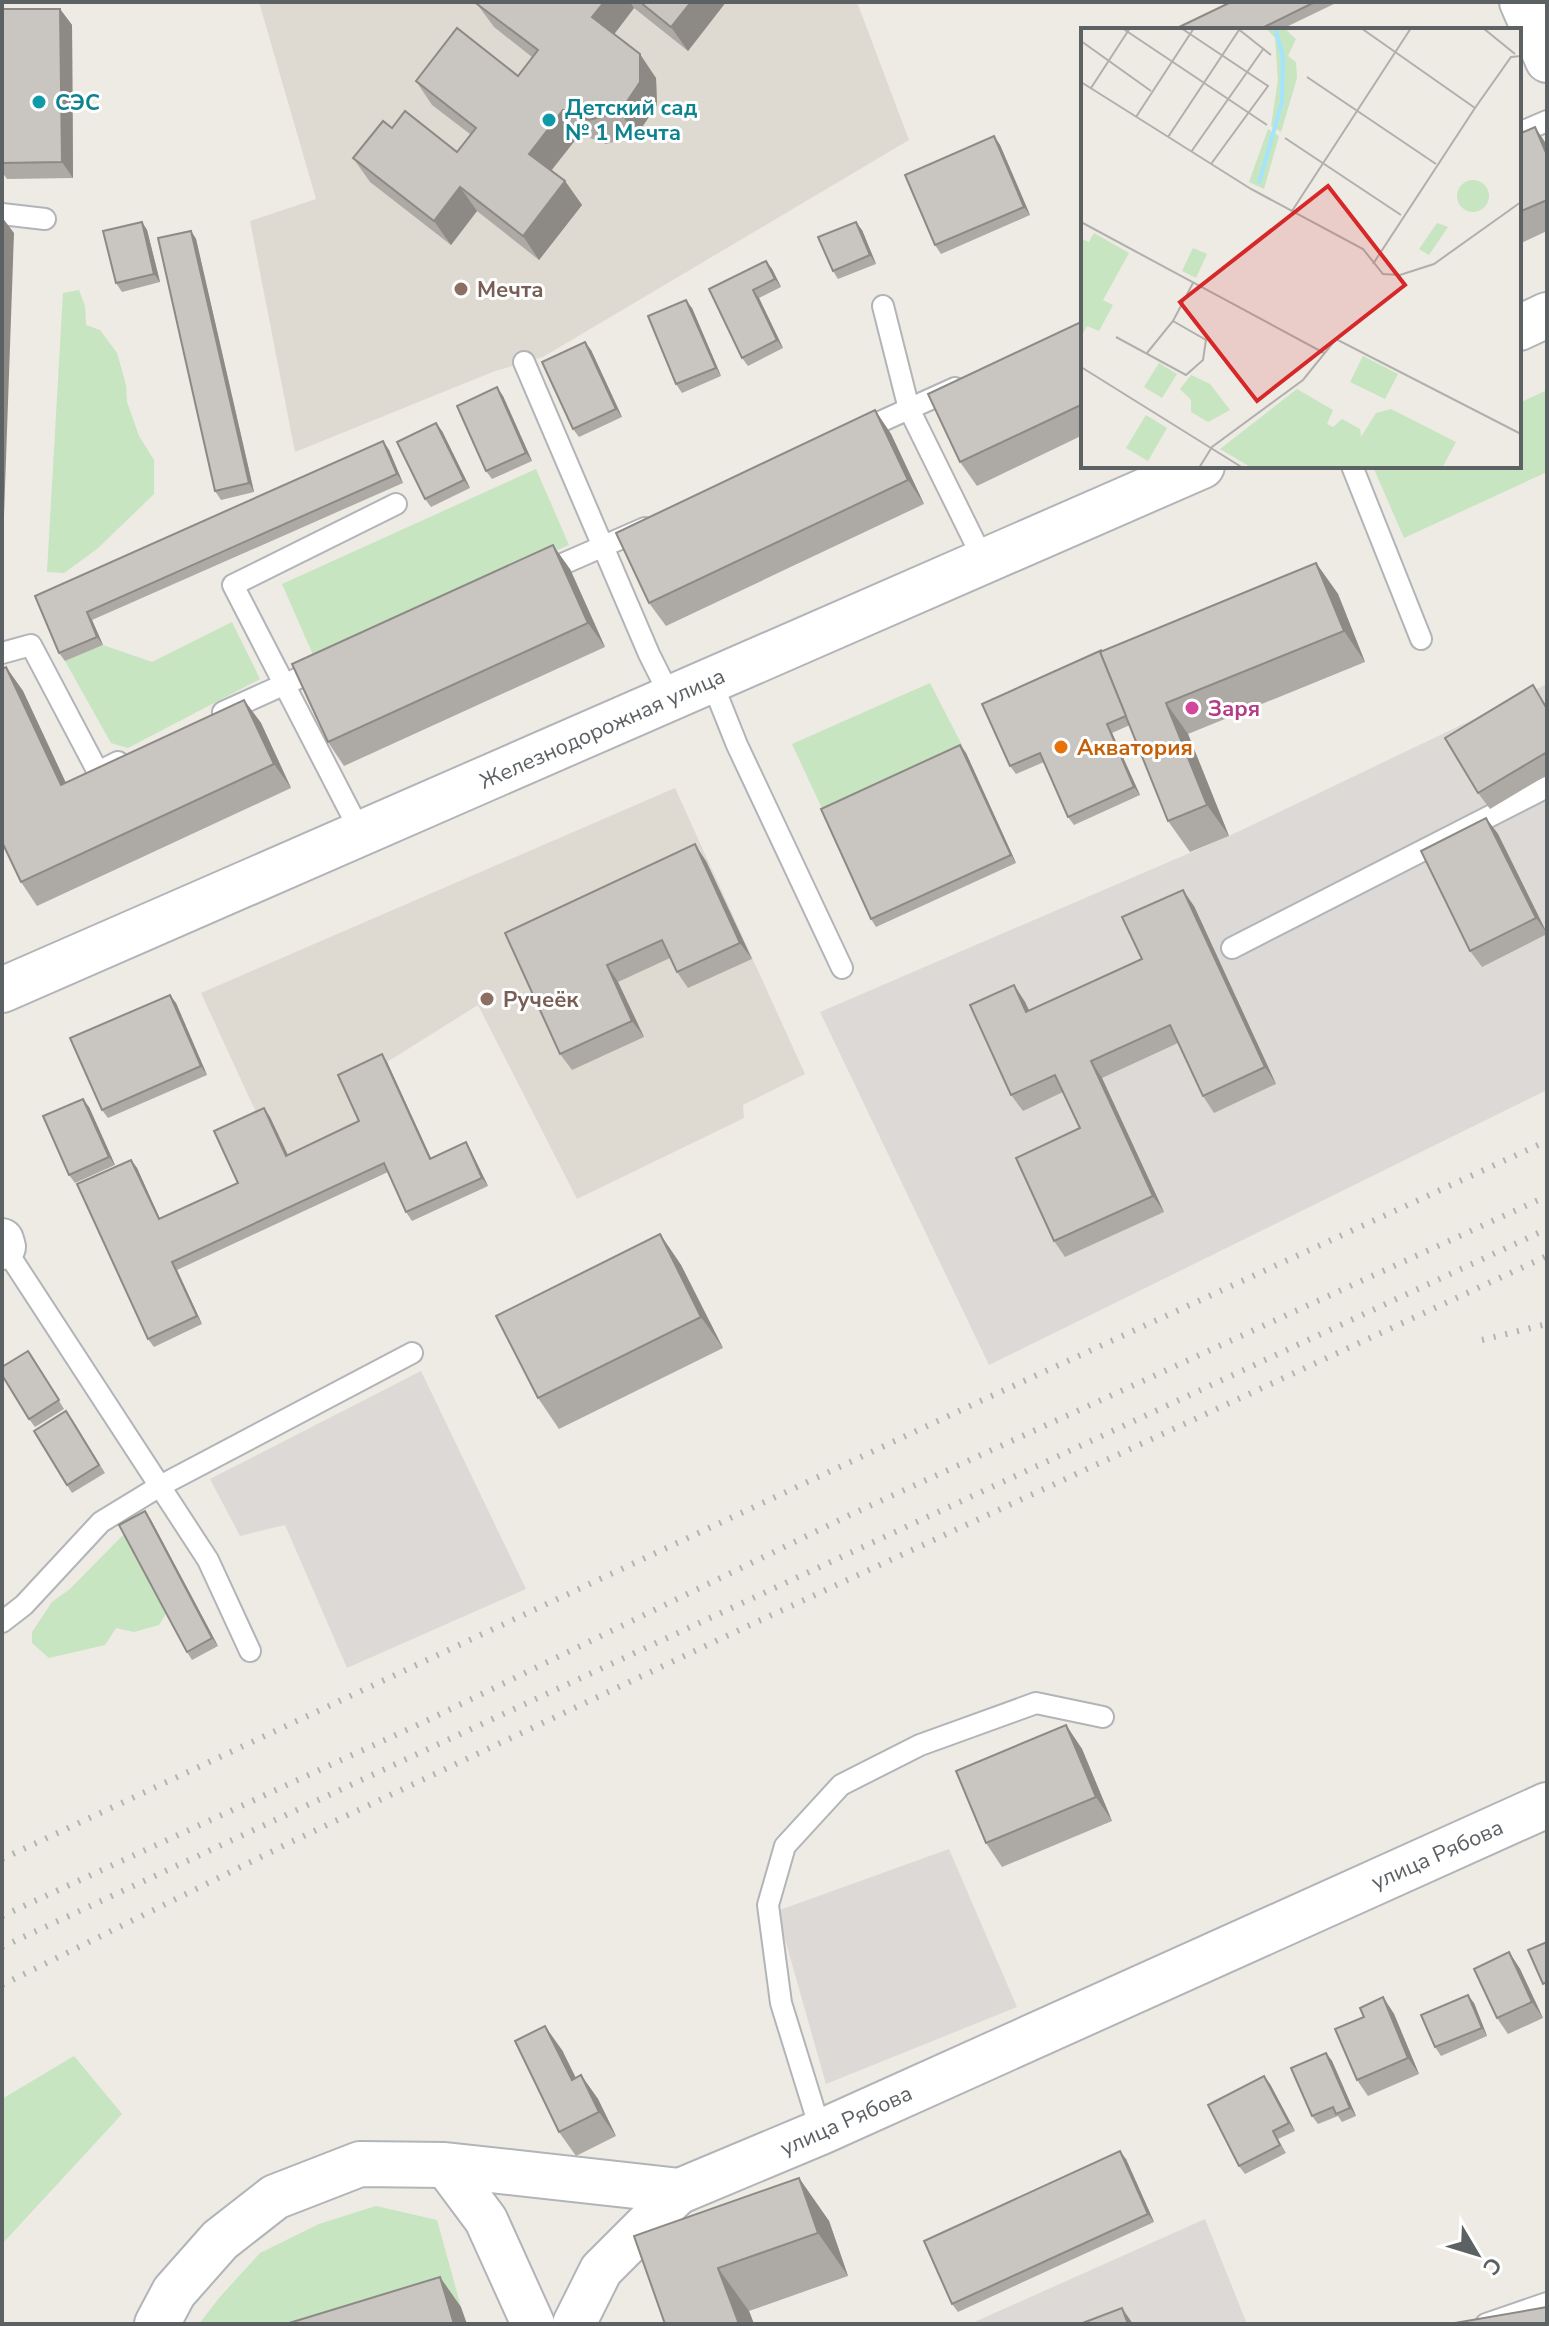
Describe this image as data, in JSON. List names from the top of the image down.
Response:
{
  "streets": {
    "street": ["Железнодорожная улица", "улица Рябова"]
  },
  "places": [
    "СЭС",
    "Детский сад № 1 Мечта",
    "Мечта",
    "Заря",
    "Акватория",
    "Ручеёк"
  ],
  "north": "bottom right"
}
